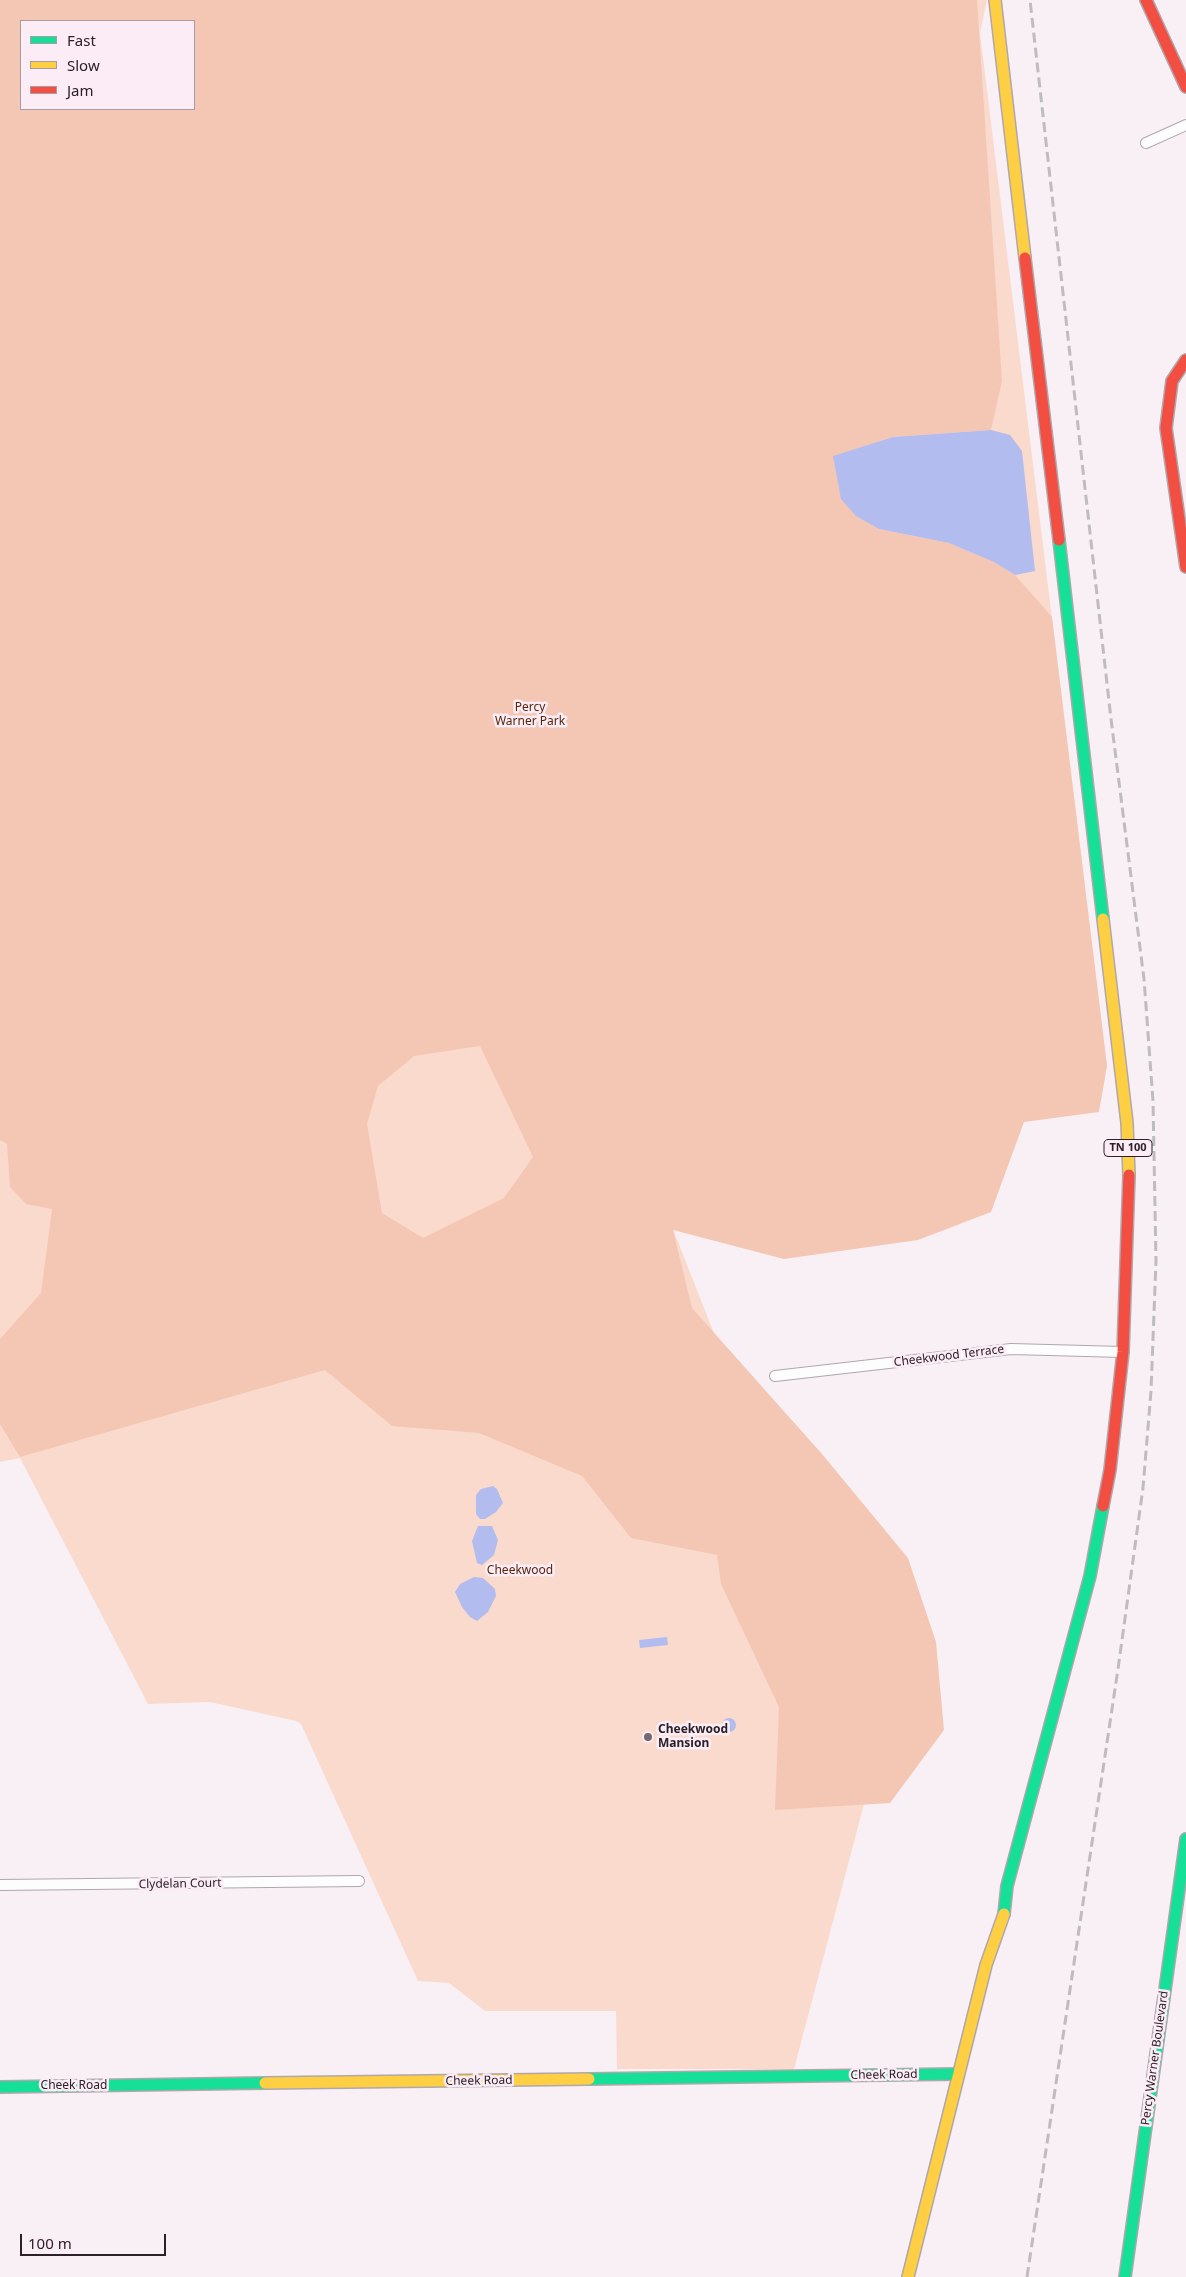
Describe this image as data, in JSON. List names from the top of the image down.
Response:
{
  "streets": {
    "main road": ["TN 100", "Percy Warner Boulevard", "Cheek Road"],
    "street": ["Cheekwood Terrace", "Clydelan Court"]
  },
  "crossings": [
    ["TN 100", "Cheekwood Terrace"],
    ["TN 100", "Cheek Road"]
  ],
  "parks": ["Percy Warner Park", "Cheekwood"],
  "places": ["Cheekwood Mansion"],
  "legend": ["Fast", "Slow", "Jam"],
  "scale_bar": "100 m"
}
